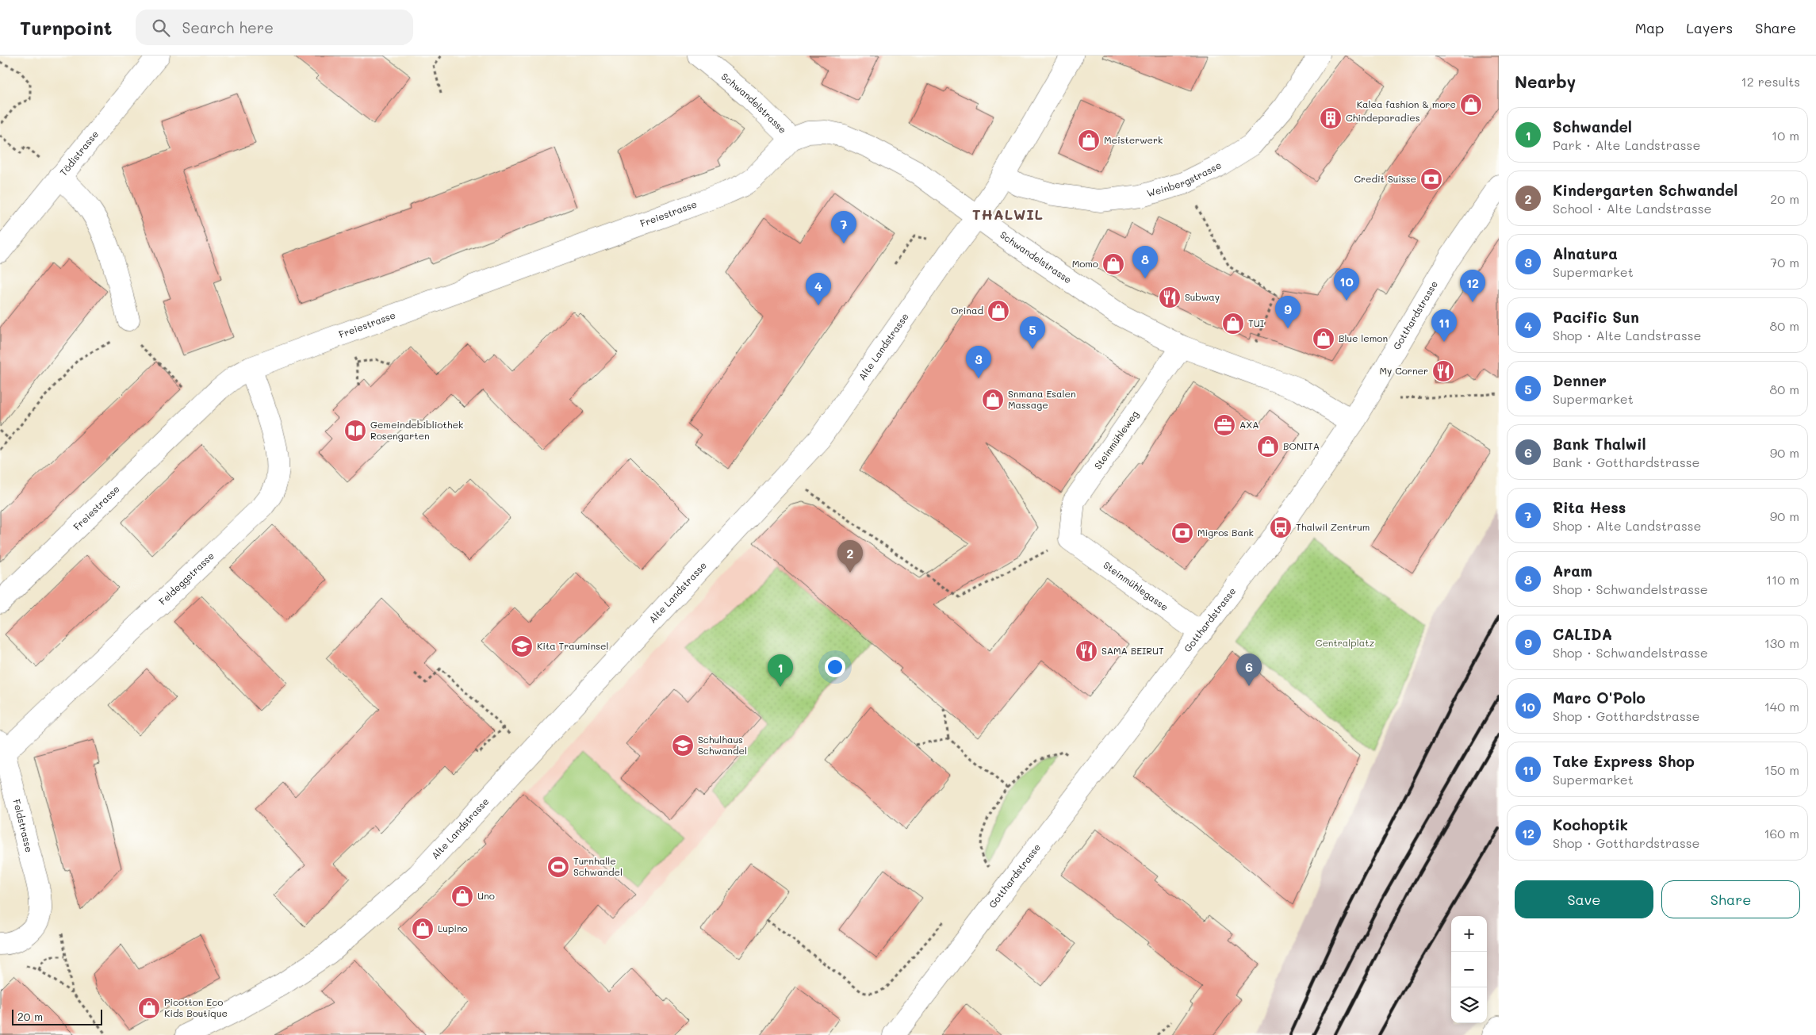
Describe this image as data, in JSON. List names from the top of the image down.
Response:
{
  "streets": {
    "street": [
      "Schwandelstrasse",
      "Tödistrasse",
      "Weinbergstrasse",
      "Freiestrasse",
      "Gotthardstrasse",
      "Alte Landstrasse",
      "Steinmühleweg",
      "Feldeggstrasse",
      "Steinmühlegasse",
      "Feldstrasse"
    ]
  },
  "crossings": [
    ["Schwandelstrasse", "Freiestrasse"],
    ["Schwandelstrasse", "Gotthardstrasse"],
    ["Schwandelstrasse", "Alte Landstrasse"],
    ["Schwandelstrasse", "Steinmühleweg"],
    ["Weinbergstrasse", "Alte Landstrasse"],
    ["Freiestrasse", "Feldeggstrasse"],
    ["Gotthardstrasse", "Steinmühlegasse"],
    ["Steinmühleweg", "Steinmühlegasse"],
    ["Feldeggstrasse", "Feldstrasse"]
  ],
  "districts": ["THALWIL"],
  "parks": ["Centralplatz"],
  "places": {
    "shop": [
      "Kalea fashion & more",
      "Meisterwerk",
      "Momo",
      "Orinad",
      "TUI",
      "Blue lemon",
      "Snmana Esalen Massage",
      "BONITA",
      "Uno",
      "Lupino",
      "Picotton Eco Kids Boutique"
    ],
    "building": ["Chindeparadies"],
    "bank": ["Credit Suisse", "Migros Bank"],
    "restaurant": ["Subway", "My Corner", "SAMA BEIRUT"],
    "office": ["AXA"],
    "library": ["Gemeindebibliothek Rosengarten"],
    "bus stop": ["Thalwil Zentrum"],
    "school or university": ["Kita Trauminsel", "Schulhaus Schwandel"],
    "sports": ["Turnhalle Schwandel"]
  },
  "scale_bar": "20 m",
  "page": {
    "header": "Turnpoint",
    "search": "Search here",
    "nav": ["Map", "Layers", "Share"],
    "heading": ["Nearby", "12 results"],
    "list": [
      {
        "mark": "1",
        "name": "Schwandel",
        "note": "Park · Alte Landstrasse",
        "value": "10 m"
      },
      {
        "mark": "2",
        "name": "Kindergarten Schwandel",
        "note": "School · Alte Landstrasse",
        "value": "20 m"
      },
      {
        "mark": "3",
        "name": "Alnatura",
        "note": "Supermarket",
        "value": "70 m"
      },
      {
        "mark": "4",
        "name": "Pacific Sun",
        "note": "Shop · Alte Landstrasse",
        "value": "80 m"
      },
      {
        "mark": "5",
        "name": "Denner",
        "note": "Supermarket",
        "value": "80 m"
      },
      {
        "mark": "6",
        "name": "Bank Thalwil",
        "note": "Bank · Gotthardstrasse",
        "value": "90 m"
      },
      {
        "mark": "7",
        "name": "Rita Hess",
        "note": "Shop · Alte Landstrasse",
        "value": "90 m"
      },
      {
        "mark": "8",
        "name": "Aram",
        "note": "Shop · Schwandelstrasse",
        "value": "110 m"
      },
      {
        "mark": "9",
        "name": "CALIDA",
        "note": "Shop · Schwandelstrasse",
        "value": "130 m"
      },
      {
        "mark": "10",
        "name": "Marc O'Polo",
        "note": "Shop · Gotthardstrasse",
        "value": "140 m"
      },
      {
        "mark": "11",
        "name": "Take Express Shop",
        "note": "Supermarket",
        "value": "150 m"
      },
      {
        "mark": "12",
        "name": "Kochoptik",
        "note": "Shop · Gotthardstrasse",
        "value": "160 m"
      }
    ],
    "pins": [
      "7",
      "8",
      "10",
      "12",
      "4",
      "9",
      "11",
      "5",
      "3",
      "2",
      "6",
      "1"
    ],
    "buttons": ["Save", "Share"],
    "map_buttons": ["+", "−"],
    "scale": "20 m"
  }
}
